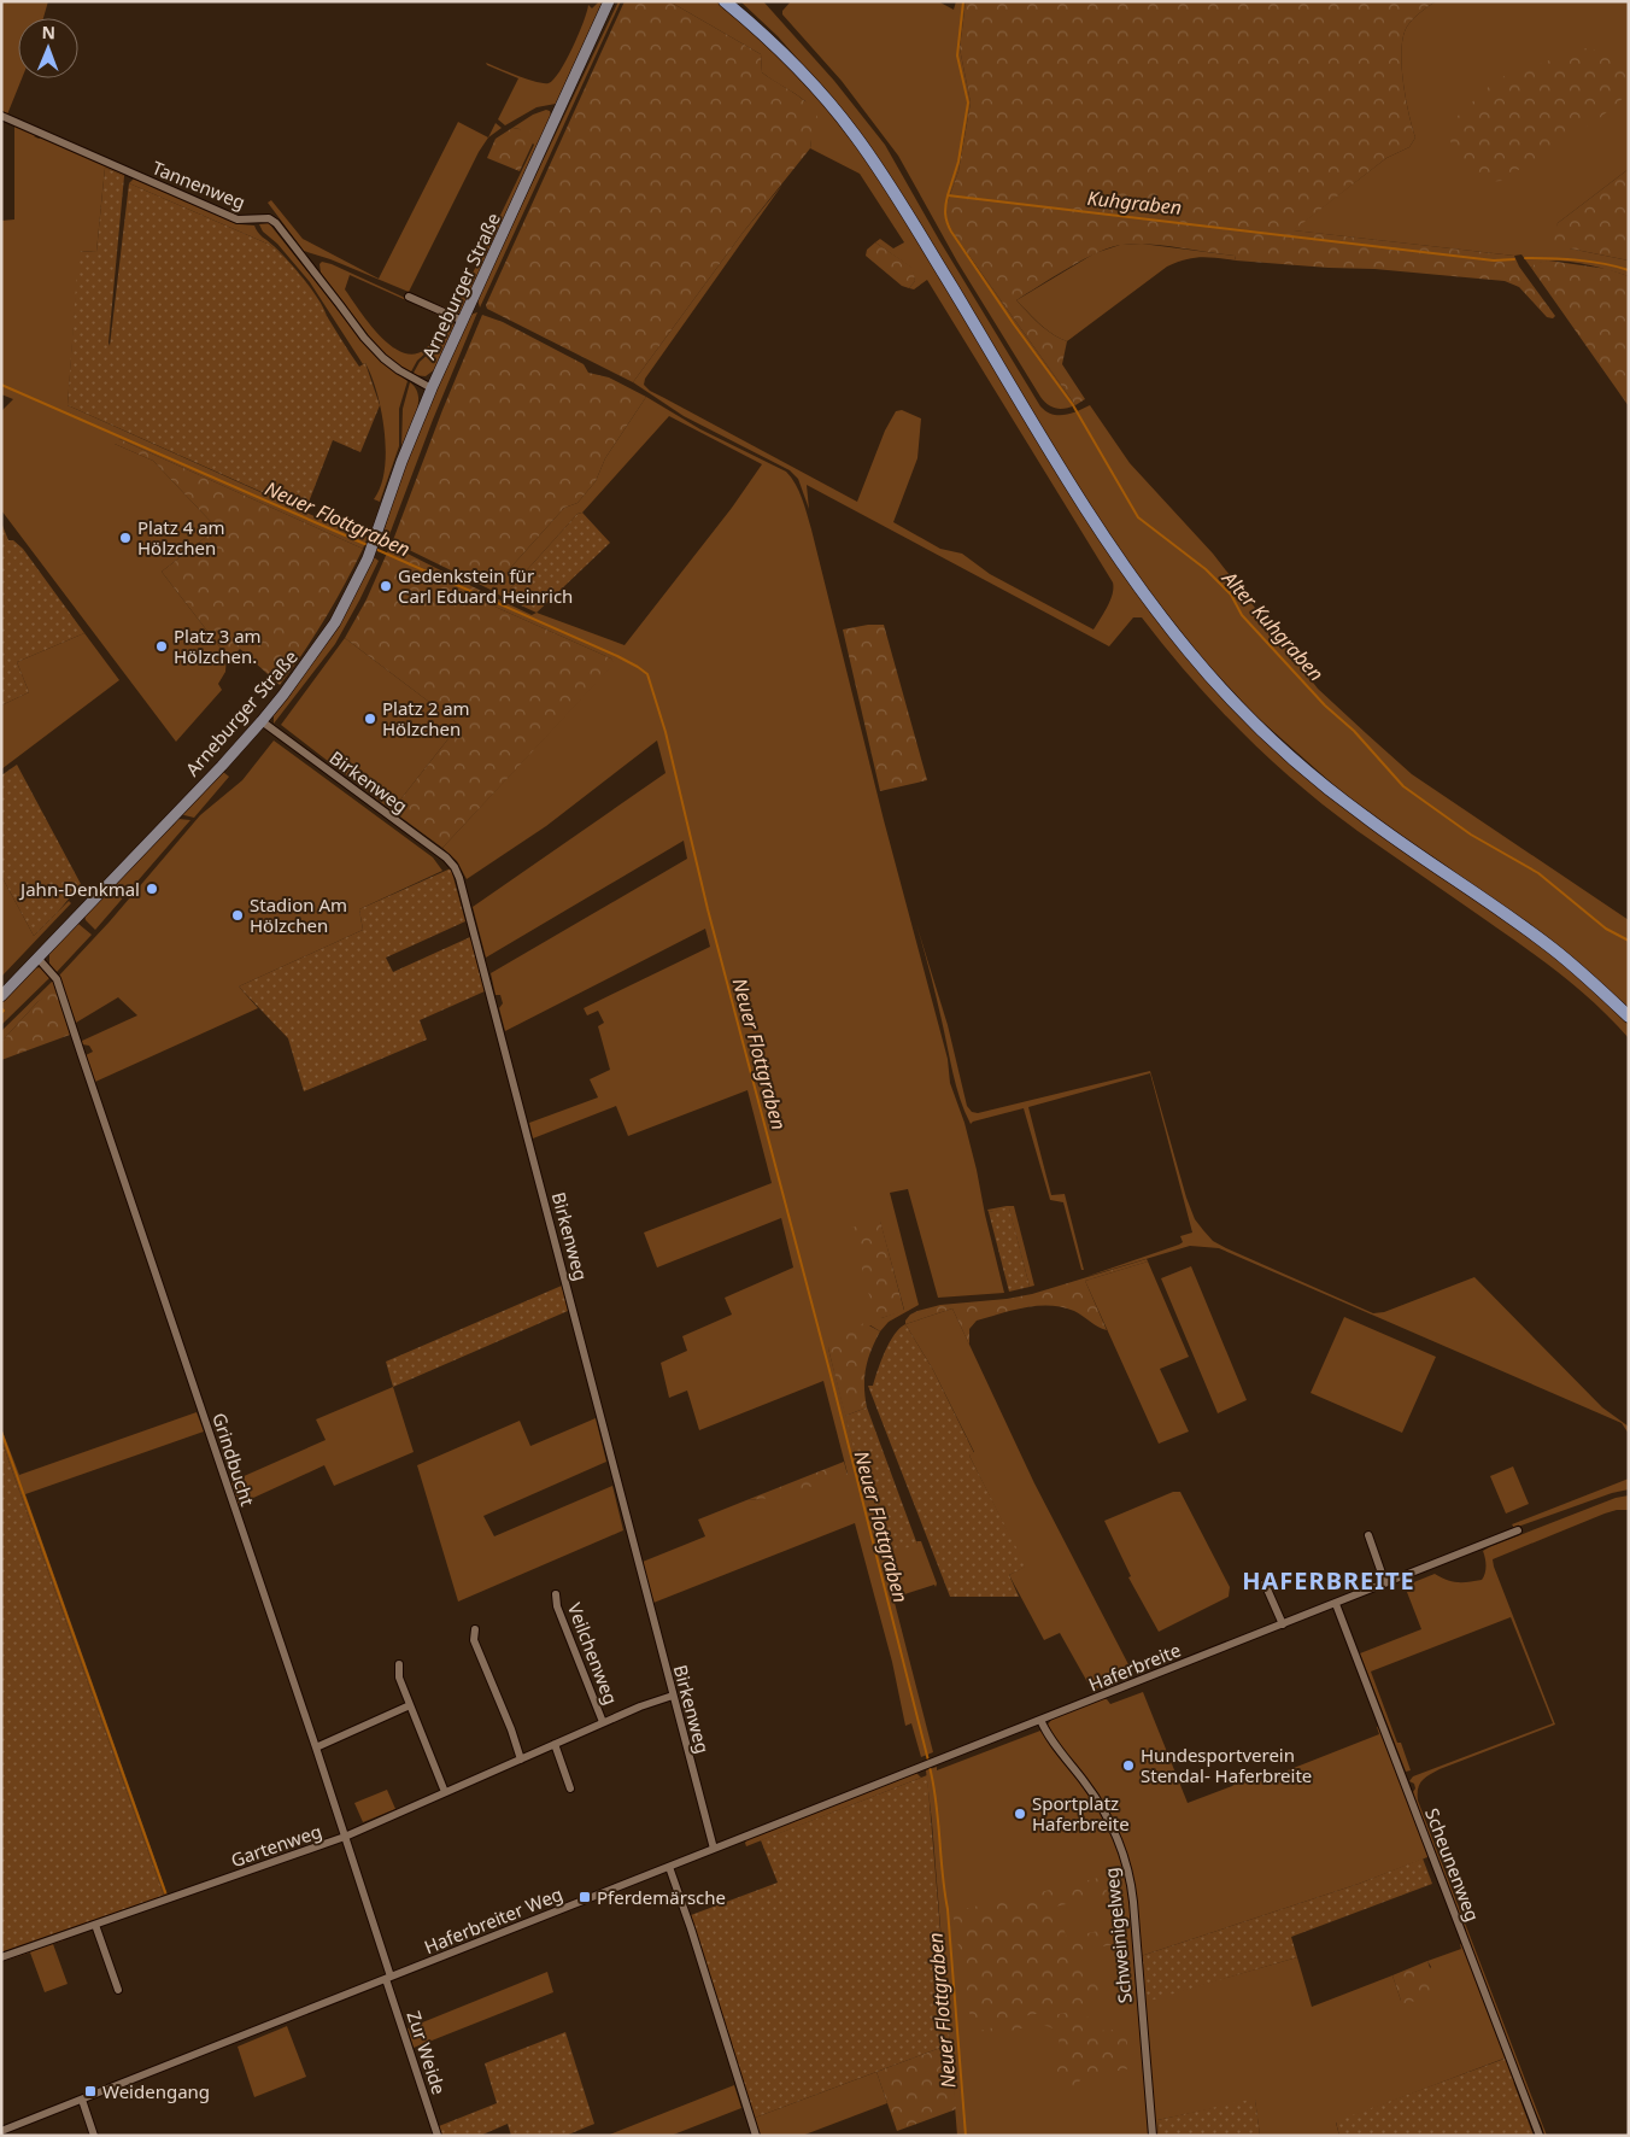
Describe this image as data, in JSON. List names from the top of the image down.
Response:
{
  "streets": {
    "main road": ["Arneburger Straße"],
    "street": [
      "Tannenweg",
      "Birkenweg",
      "Grindbucht",
      "Veilchenweg",
      "Haferbreite",
      "Gartenweg",
      "Scheunenweg",
      "Haferbreiter Weg",
      "Schweinigelweg",
      "Zur Weide"
    ]
  },
  "crossings": [
    ["Tannenweg", "Arneburger Straße"],
    ["Arneburger Straße", "Birkenweg"],
    ["Arneburger Straße", "Grindbucht"],
    ["Birkenweg", "Gartenweg"],
    ["Birkenweg", "Haferbreiter Weg"],
    ["Grindbucht", "Gartenweg"],
    ["Grindbucht", "Haferbreiter Weg"],
    ["Grindbucht", "Zur Weide"],
    ["Veilchenweg", "Gartenweg"],
    ["Haferbreite", "Scheunenweg"],
    ["Haferbreite", "Haferbreiter Weg"],
    ["Haferbreite", "Schweinigelweg"],
    ["Haferbreiter Weg", "Zur Weide"]
  ],
  "districts": ["HAFERBREITE"],
  "water": ["Kuhgraben", "Neuer Flottgraben", "Alter Kuhgraben"],
  "places": {
    "other": [
      "Platz 4 am Hölzchen",
      "Gedenkstein für Carl Eduard Heinrich",
      "Platz 3 am Hölzchen.",
      "Platz 2 am Hölzchen",
      "Jahn-Denkmal",
      "Stadion Am Hölzchen",
      "Hundesportverein Stendal- Haferbreite",
      "Sportplatz Haferbreite"
    ],
    "transit": ["Pferdemärsche", "Weidengang"]
  },
  "north": "top"
}
